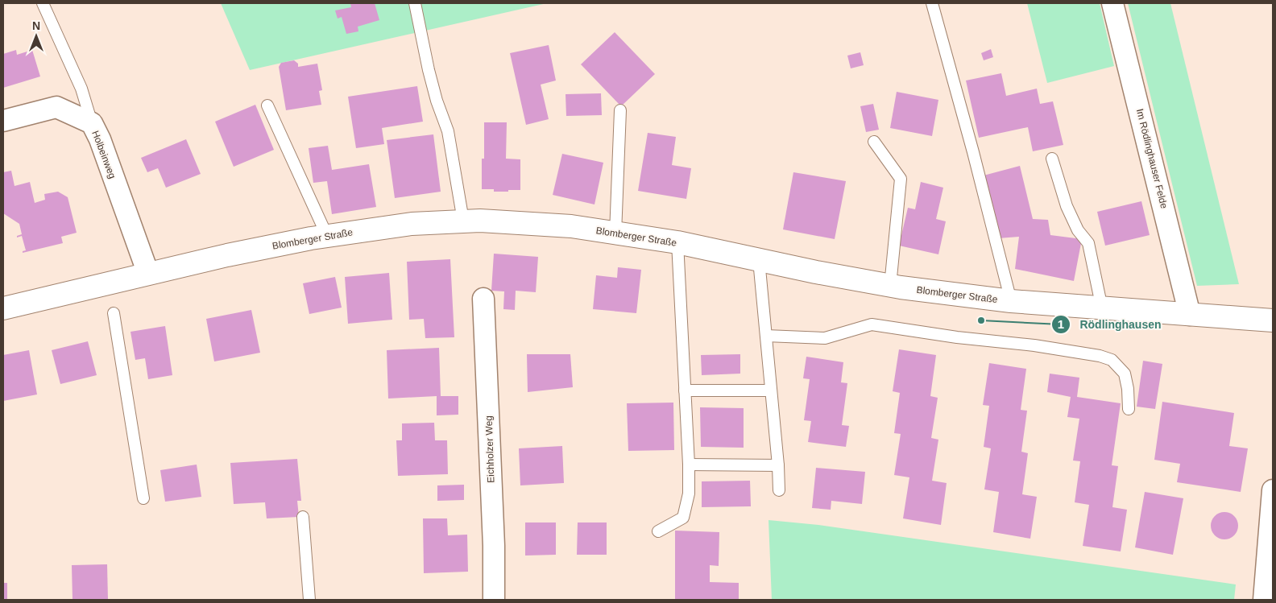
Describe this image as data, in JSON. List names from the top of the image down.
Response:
{
  "streets": {
    "street": [
      "Holbeinweg",
      "Im Rödlinghauser Felde",
      "Blomberger Straße",
      "Eichholzer Weg"
    ]
  },
  "crossings": [
    ["Holbeinweg", "Blomberger Straße"],
    ["Im Rödlinghauser Felde", "Blomberger Straße"]
  ],
  "places": ["Rödlinghausen"],
  "north": "top"
}
